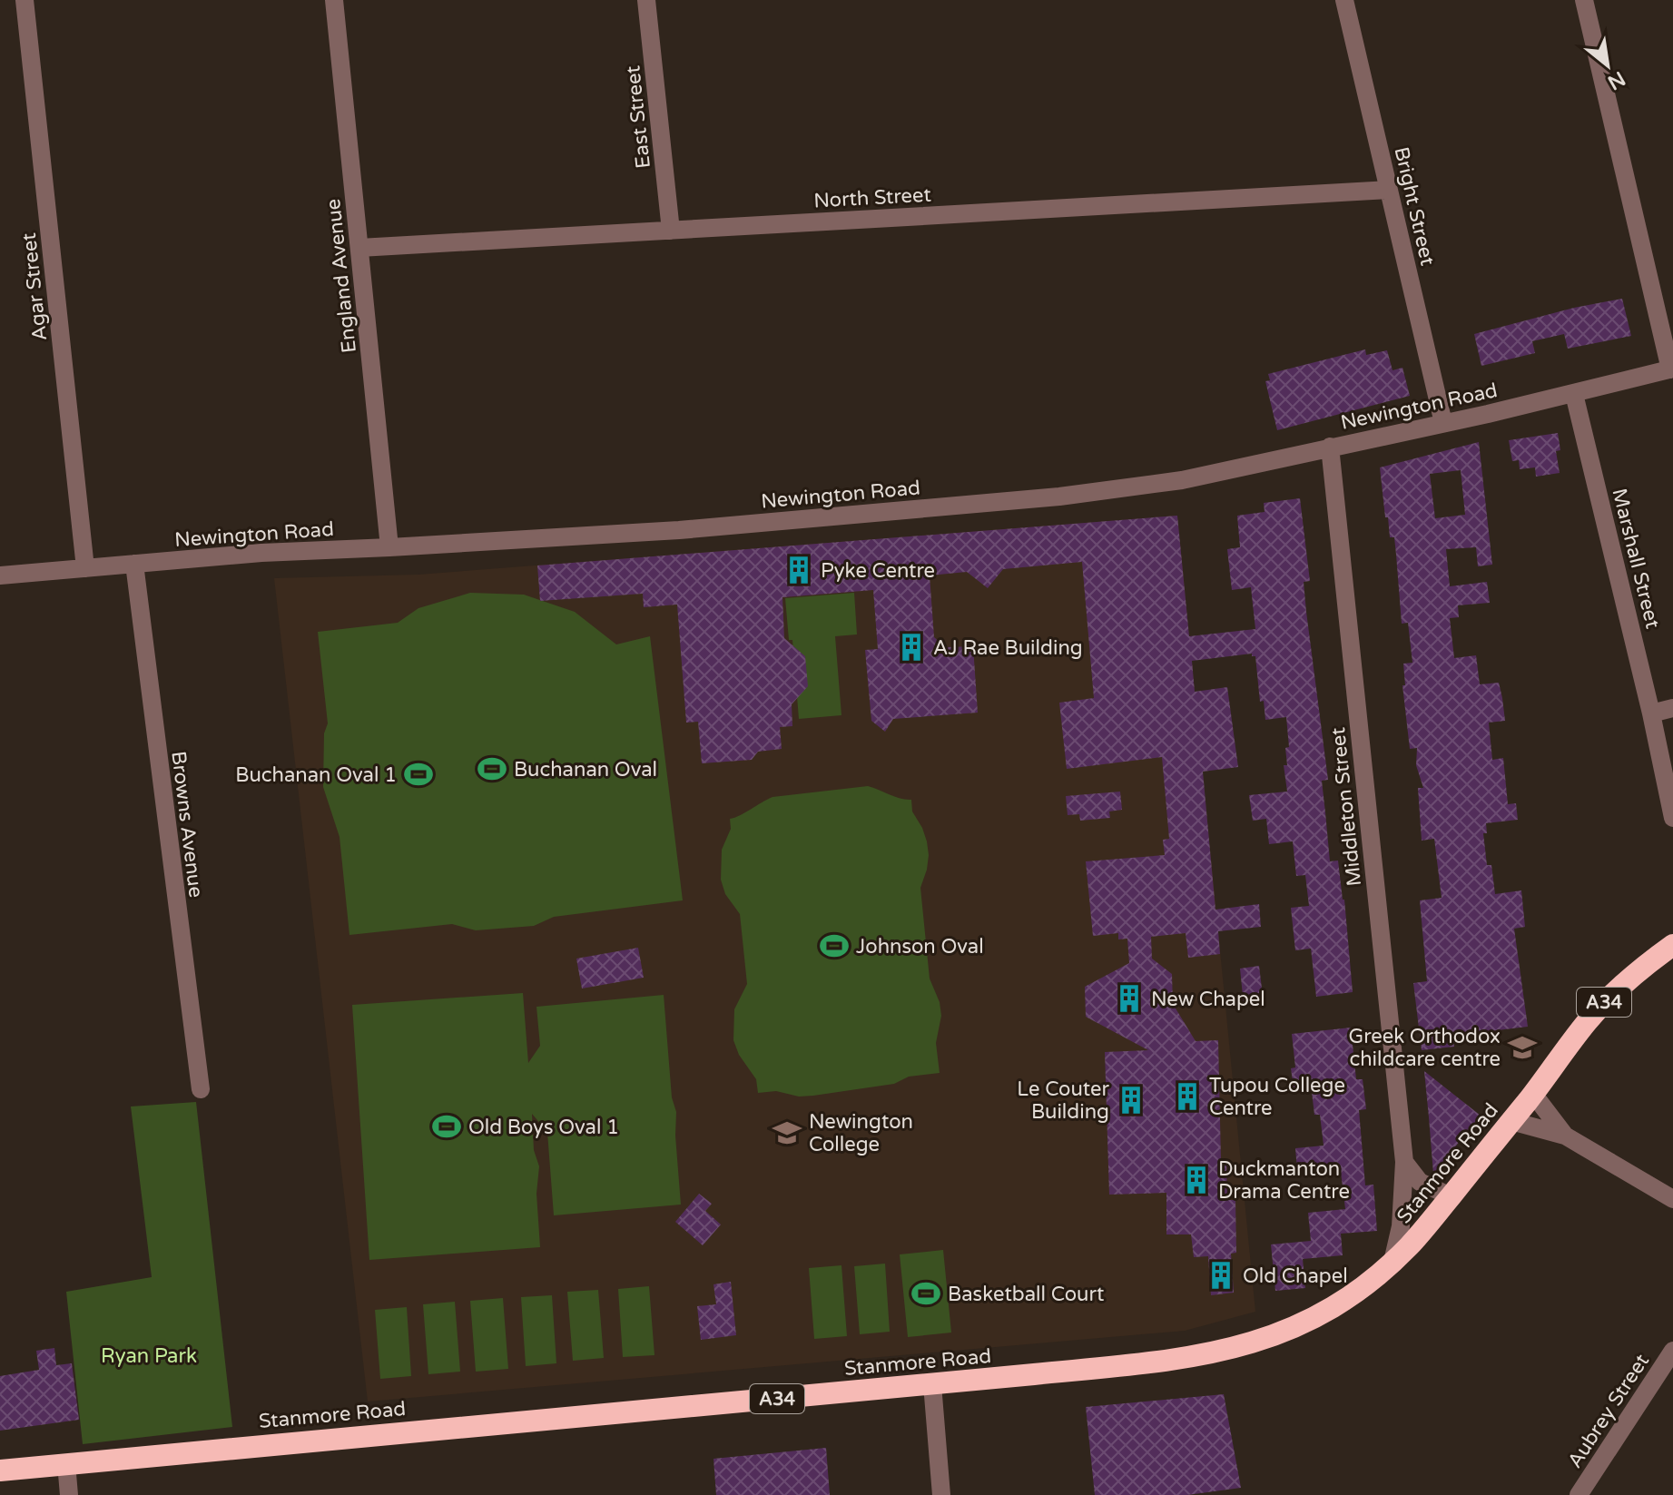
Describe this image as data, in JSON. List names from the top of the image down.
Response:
{
  "streets": {
    "highway": ["A34", "Stanmore Road"],
    "street": [
      "East Street",
      "North Street",
      "Bright Street",
      "England Avenue",
      "Agar Street",
      "Newington Road",
      "Marshall Street",
      "Middleton Street",
      "Browns Avenue",
      "Aubrey Street"
    ]
  },
  "crossings": [
    ["East Street", "North Street"],
    ["North Street", "Bright Street"],
    ["North Street", "England Avenue"],
    ["Bright Street", "Newington Road"],
    ["England Avenue", "Newington Road"],
    ["Agar Street", "Newington Road"],
    ["Newington Road", "Marshall Street"],
    ["Newington Road", "Middleton Street"],
    ["Newington Road", "Browns Avenue"],
    ["Middleton Street", "Stanmore Road"]
  ],
  "parks": ["Ryan Park"],
  "places": {
    "building": [
      "Pyke Centre",
      "AJ Rae Building",
      "New Chapel",
      "Tupou College Centre",
      "Le Couter Building",
      "Duckmanton Drama Centre",
      "Old Chapel"
    ],
    "sports": [
      "Buchanan Oval",
      "Buchanan Oval 1",
      "Johnson Oval",
      "Old Boys Oval 1",
      "Basketball Court"
    ],
    "school or university": ["Greek Orthodox childcare centre", "Newington College"]
  },
  "north": "bottom right"
}
